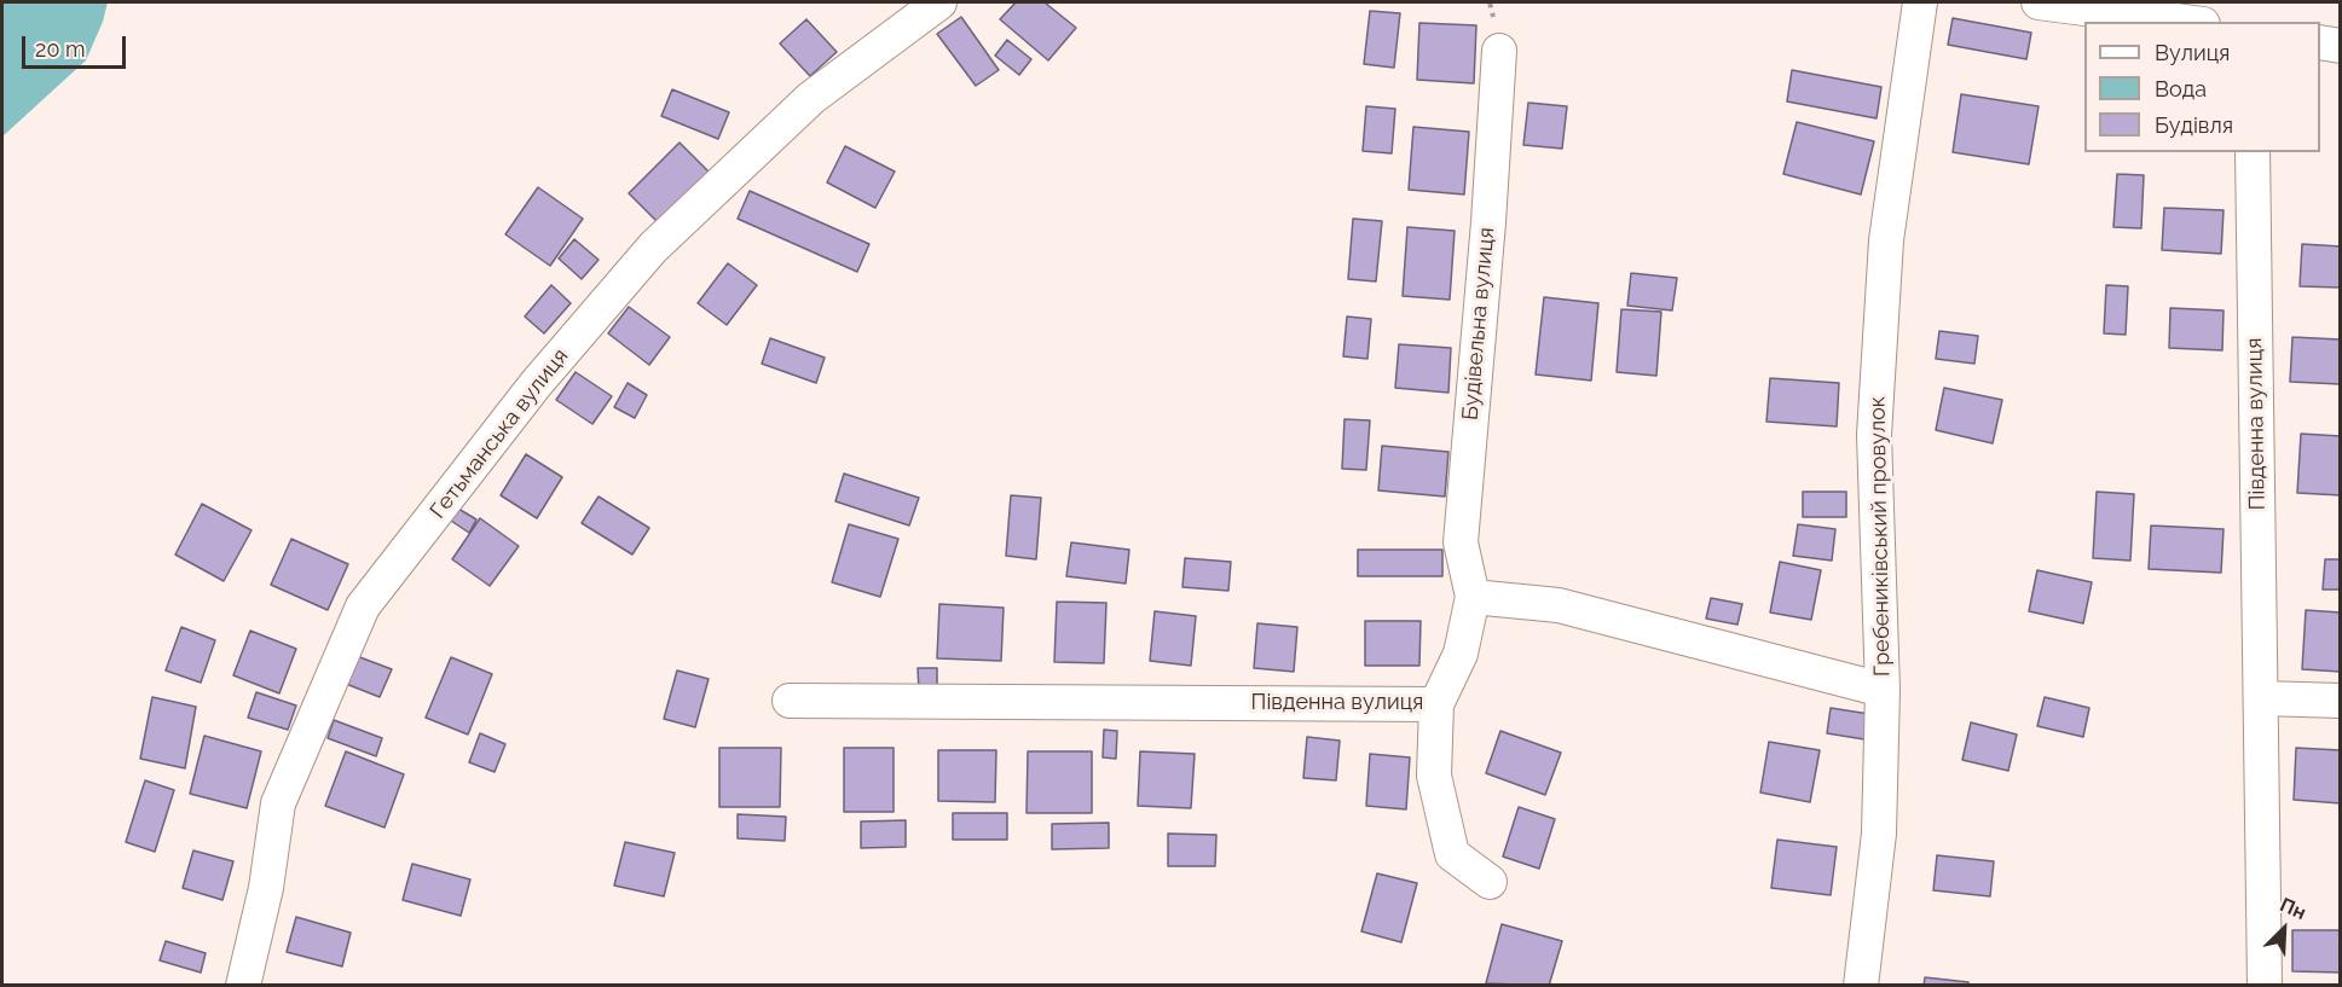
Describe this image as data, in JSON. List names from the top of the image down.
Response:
{
  "streets": {
    "street": [
      "Будівельна вулиця",
      "Південна вулиця",
      "Гетьманська вулиця",
      "Гребениківський провулок"
    ]
  },
  "crossings": [
    ["Будівельна вулиця", "Південна вулиця"]
  ],
  "legend": ["Вулиця", "Вода", "Будівля"],
  "scale_bar": "20 m",
  "north": "top right"
}
